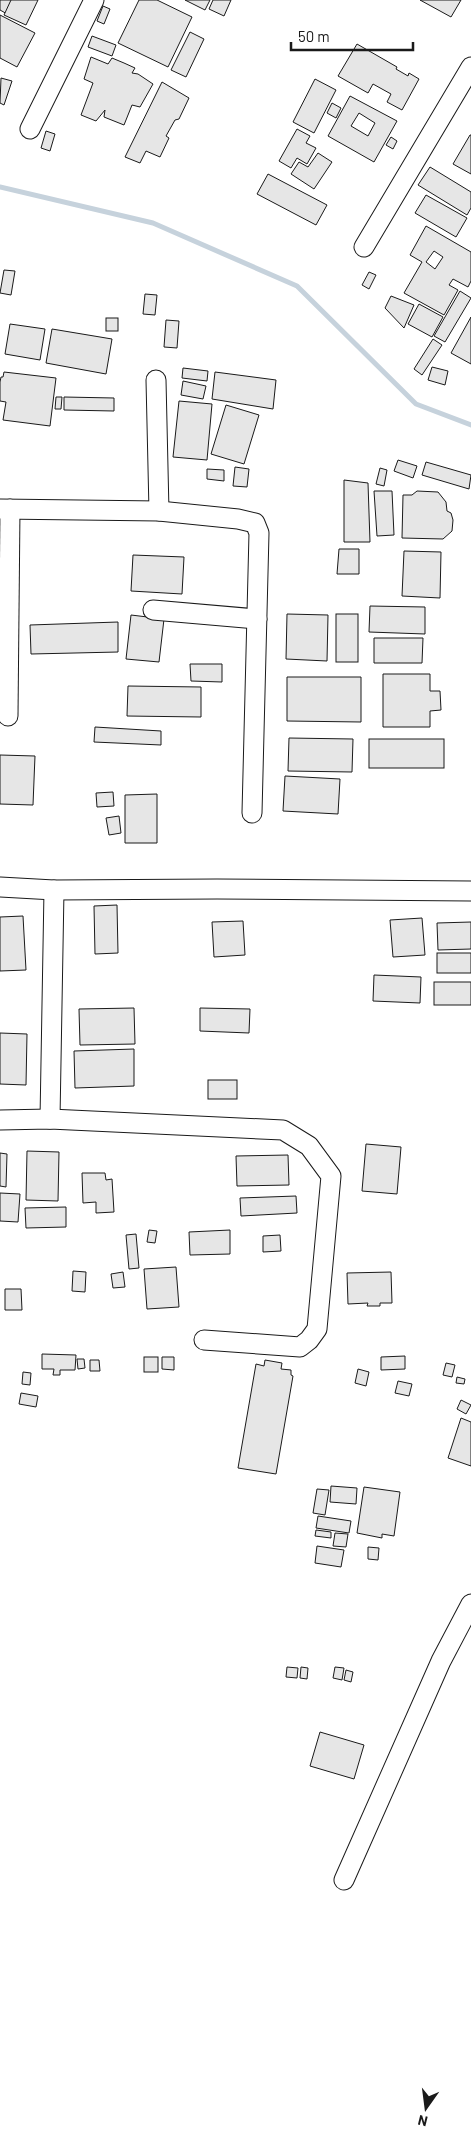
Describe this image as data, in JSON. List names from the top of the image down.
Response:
{
  "scale_bar": "50 m",
  "north": "bottom"
}
